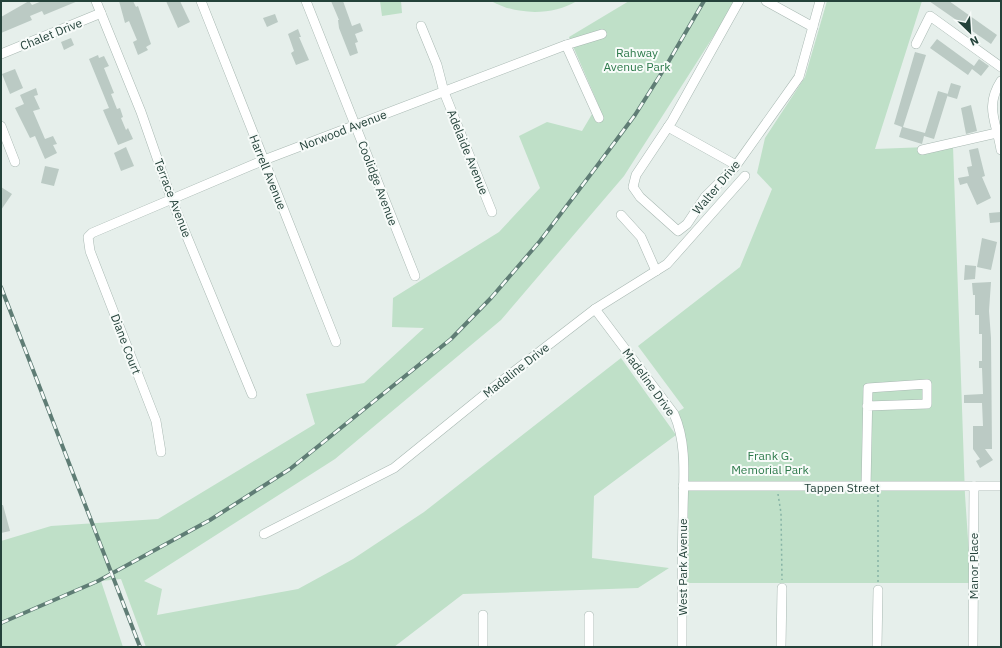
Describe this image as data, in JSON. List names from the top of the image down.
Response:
{
  "streets": {
    "street": [
      "Chalet Drive",
      "Norwood Avenue",
      "Adelaide Avenue",
      "Harrell Avenue",
      "Coolidge Avenue",
      "Walter Drive",
      "Terrace Avenue",
      "Diane Court",
      "Madaline Drive",
      "Madeline Drive",
      "Tappen Street",
      "Manor Place",
      "West Park Avenue"
    ]
  },
  "crossings": [
    ["Chalet Drive", "Terrace Avenue"],
    ["Norwood Avenue", "Adelaide Avenue"],
    ["Norwood Avenue", "Harrell Avenue"],
    ["Norwood Avenue", "Coolidge Avenue"],
    ["Norwood Avenue", "Terrace Avenue"],
    ["Norwood Avenue", "Diane Court"],
    ["Madaline Drive", "Madeline Drive"],
    ["Madeline Drive", "Tappen Street"],
    ["Madeline Drive", "West Park Avenue"],
    ["Tappen Street", "Manor Place"],
    ["Tappen Street", "West Park Avenue"]
  ],
  "parks": ["Rahway Avenue Park", "Frank G. Memorial Park"],
  "north": "bottom right"
}
